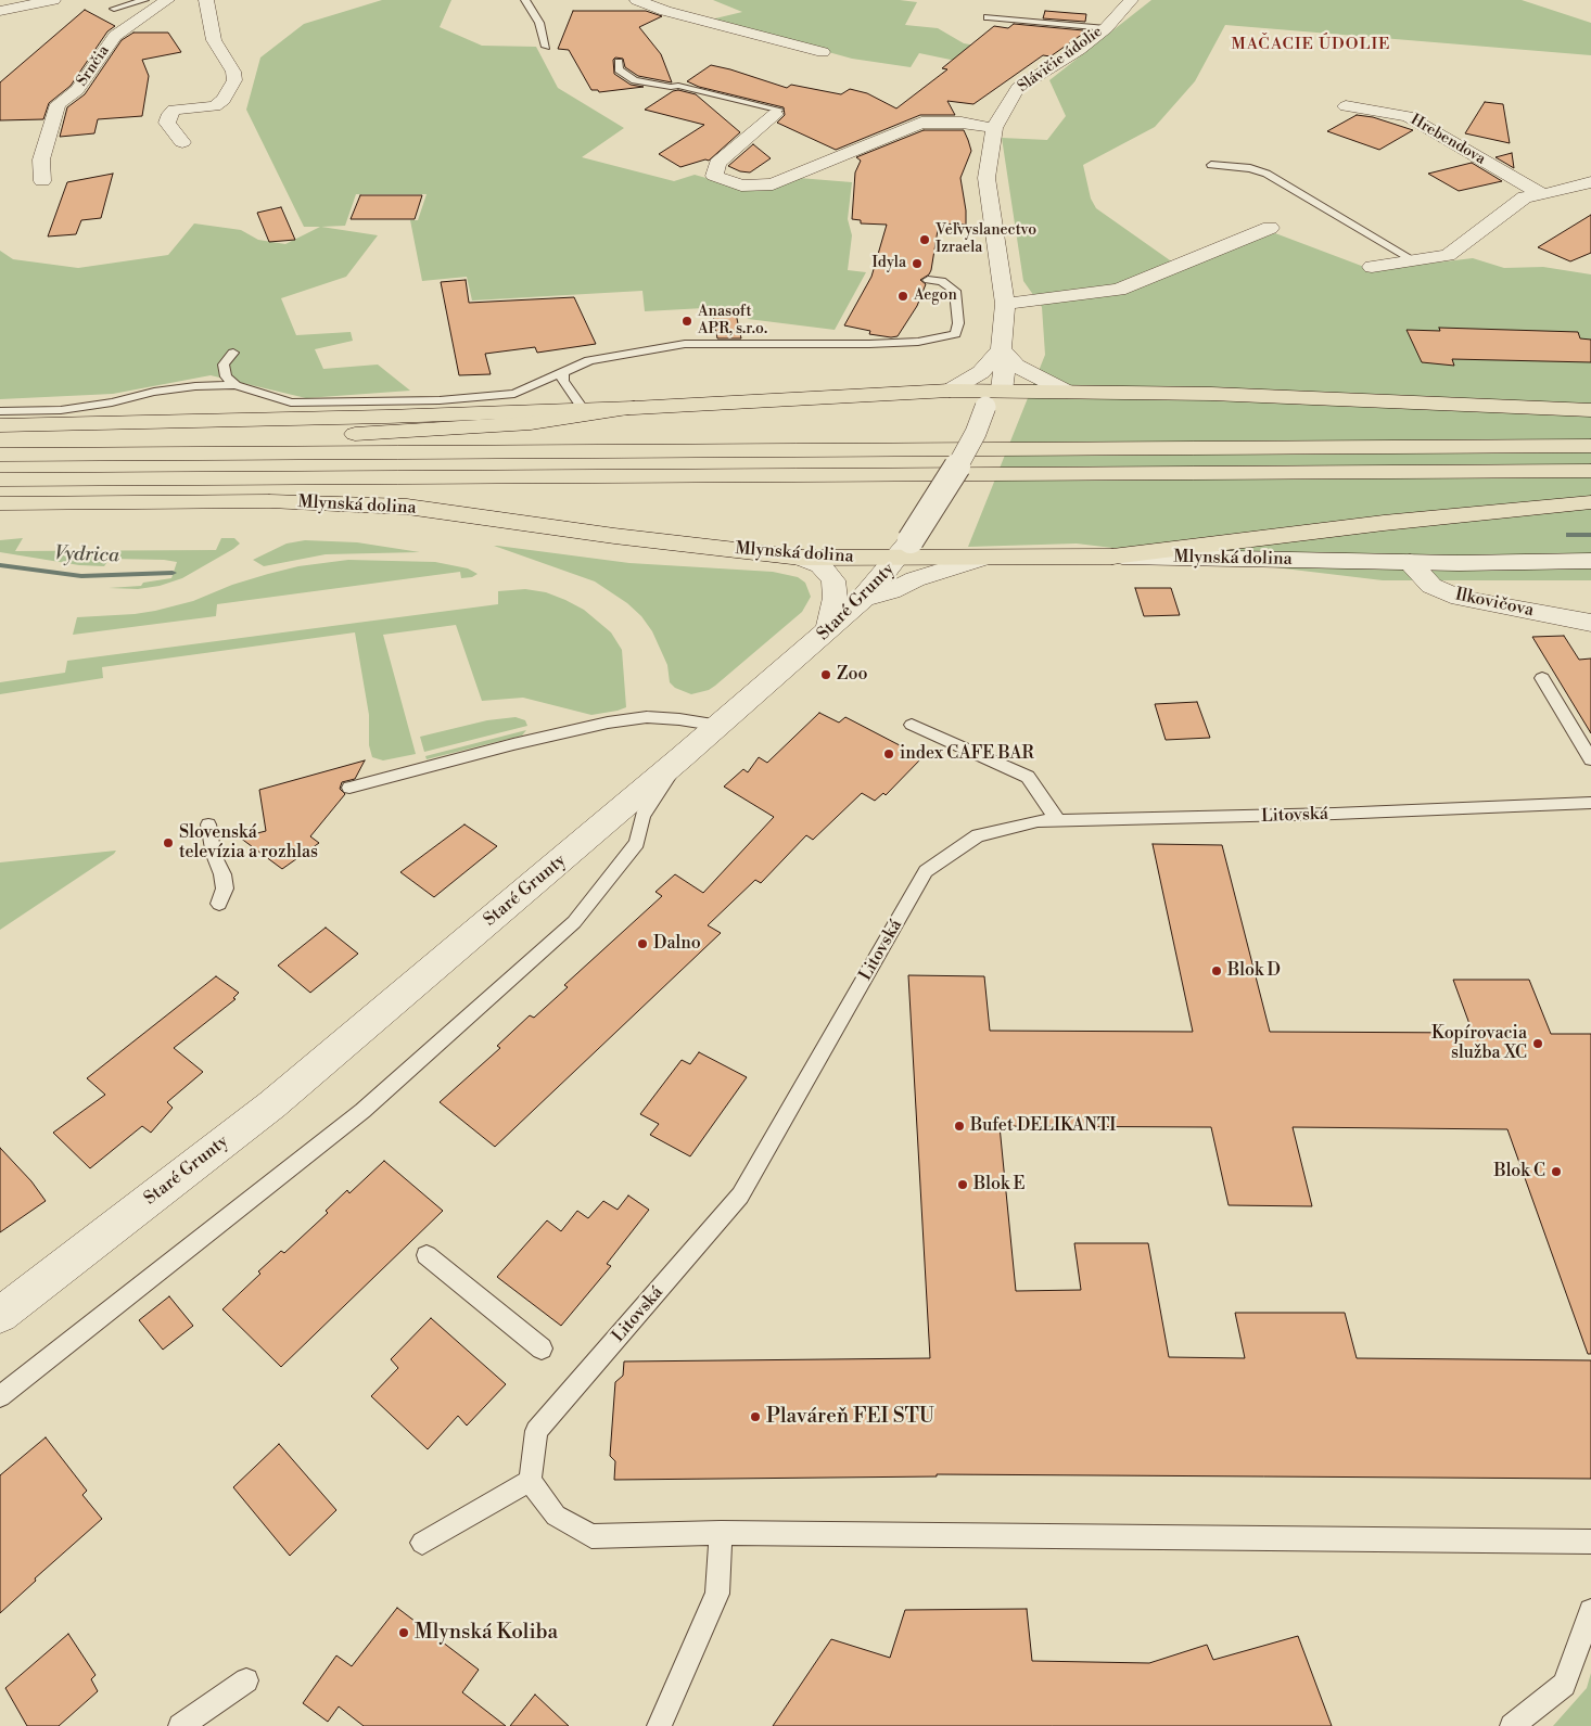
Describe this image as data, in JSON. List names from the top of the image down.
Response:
{
  "streets": {
    "main road": ["Mlynská dolina"],
    "street": [
      "Slávičie údolie",
      "Srnčia",
      "Hrebendova",
      "Staré Grunty",
      "Ilkovičova"
    ],
    "lane": ["Litovská"]
  },
  "crossings": [
    ["Slávičie údolie", "Staré Grunty"],
    ["Mlynská dolina", "Staré Grunty"],
    ["Mlynská dolina", "Ilkovičova"]
  ],
  "districts": ["MAČACIE ÚDOLIE"],
  "water": ["Vydrica"],
  "places": [
    "Veľvyslanectvo Izraela",
    "Idyla",
    "Aegon",
    "Anasoft APR, s.r.o.",
    "Zoo",
    "index CAFE BAR",
    "Slovenská televízia a rozhlas",
    "Dalno",
    "Blok D",
    "Kopírovacia služba XC",
    "Bufet DELIKANTI",
    "Blok C",
    "Blok E",
    "Plaváreň FEI STU",
    "Mlynská Koliba"
  ]
}
